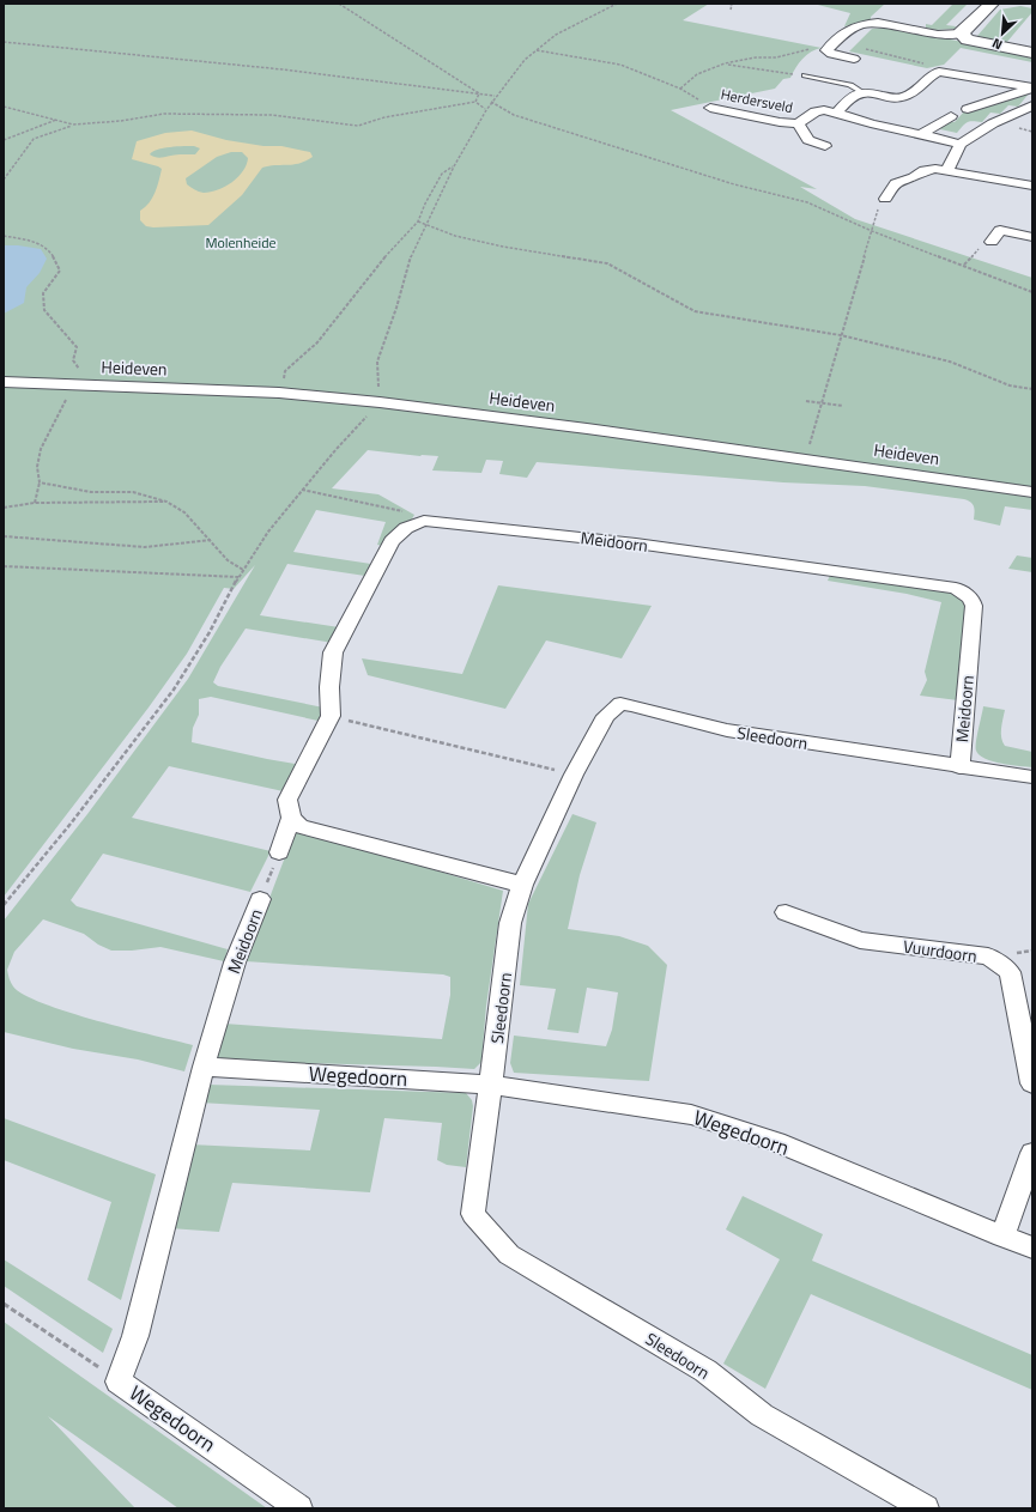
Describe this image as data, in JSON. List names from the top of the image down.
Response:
{
  "streets": {
    "street": [
      "Herdersveld",
      "Heideven",
      "Meidoorn",
      "Sleedoorn",
      "Vuurdoorn",
      "Wegedoorn"
    ]
  },
  "crossings": [
    ["Meidoorn", "Sleedoorn"],
    ["Meidoorn", "Wegedoorn"],
    ["Sleedoorn", "Wegedoorn"]
  ],
  "parks": ["Molenheide"],
  "north": "bottom left"
}
